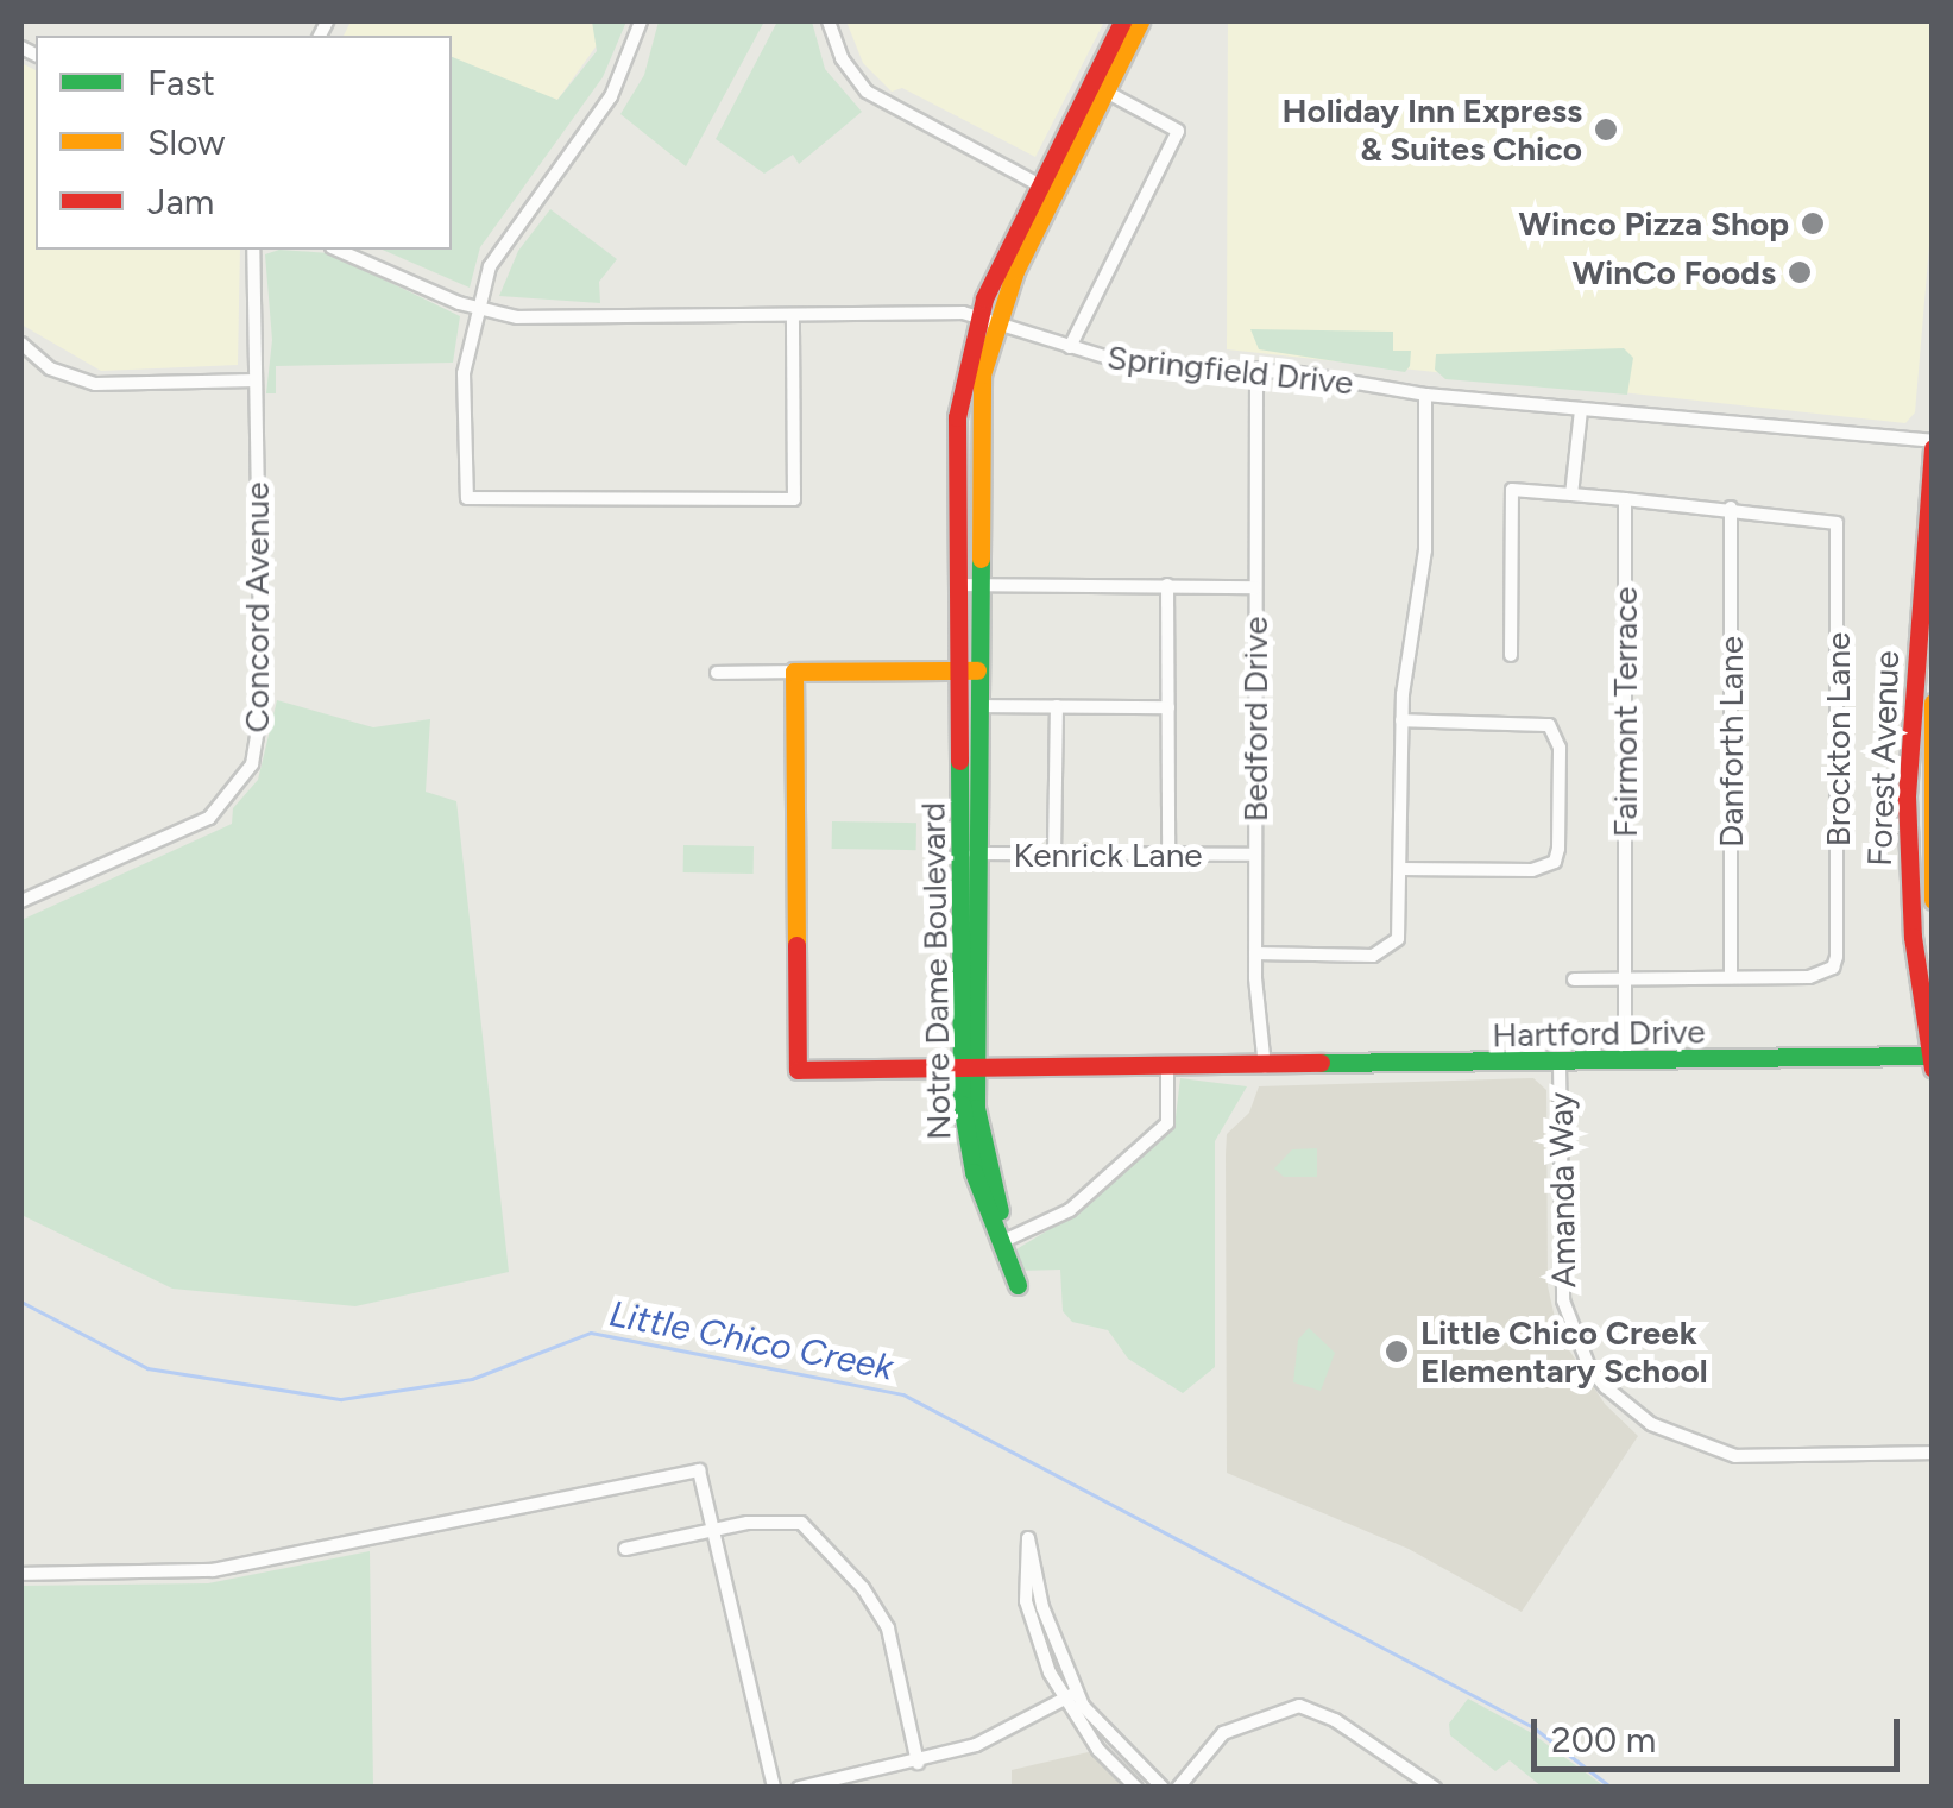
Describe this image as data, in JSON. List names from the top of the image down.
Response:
{
  "streets": {
    "street": [
      "Springfield Drive",
      "Concord Avenue",
      "Fairmont Terrace",
      "Bedford Drive",
      "Brockton Lane",
      "Danforth Lane",
      "Forest Avenue",
      "Kenrick Lane",
      "Notre Dame Boulevard",
      "Hartford Drive",
      "Amanda Way"
    ]
  },
  "crossings": [
    ["Springfield Drive", "Bedford Drive"],
    ["Springfield Drive", "Forest Avenue"],
    ["Springfield Drive", "Notre Dame Boulevard"],
    ["Fairmont Terrace", "Hartford Drive"],
    ["Bedford Drive", "Kenrick Lane"],
    ["Bedford Drive", "Hartford Drive"],
    ["Brockton Lane", "Danforth Lane"],
    ["Forest Avenue", "Hartford Drive"],
    ["Kenrick Lane", "Notre Dame Boulevard"],
    ["Notre Dame Boulevard", "Hartford Drive"],
    ["Hartford Drive", "Amanda Way"]
  ],
  "water": ["Little Chico Creek"],
  "places": [
    "Holiday Inn Express & Suites Chico",
    "Winco Pizza Shop",
    "WinCo Foods",
    "Little Chico Creek Elementary School"
  ],
  "legend": ["Fast", "Slow", "Jam"],
  "scale_bar": "200 m"
}
